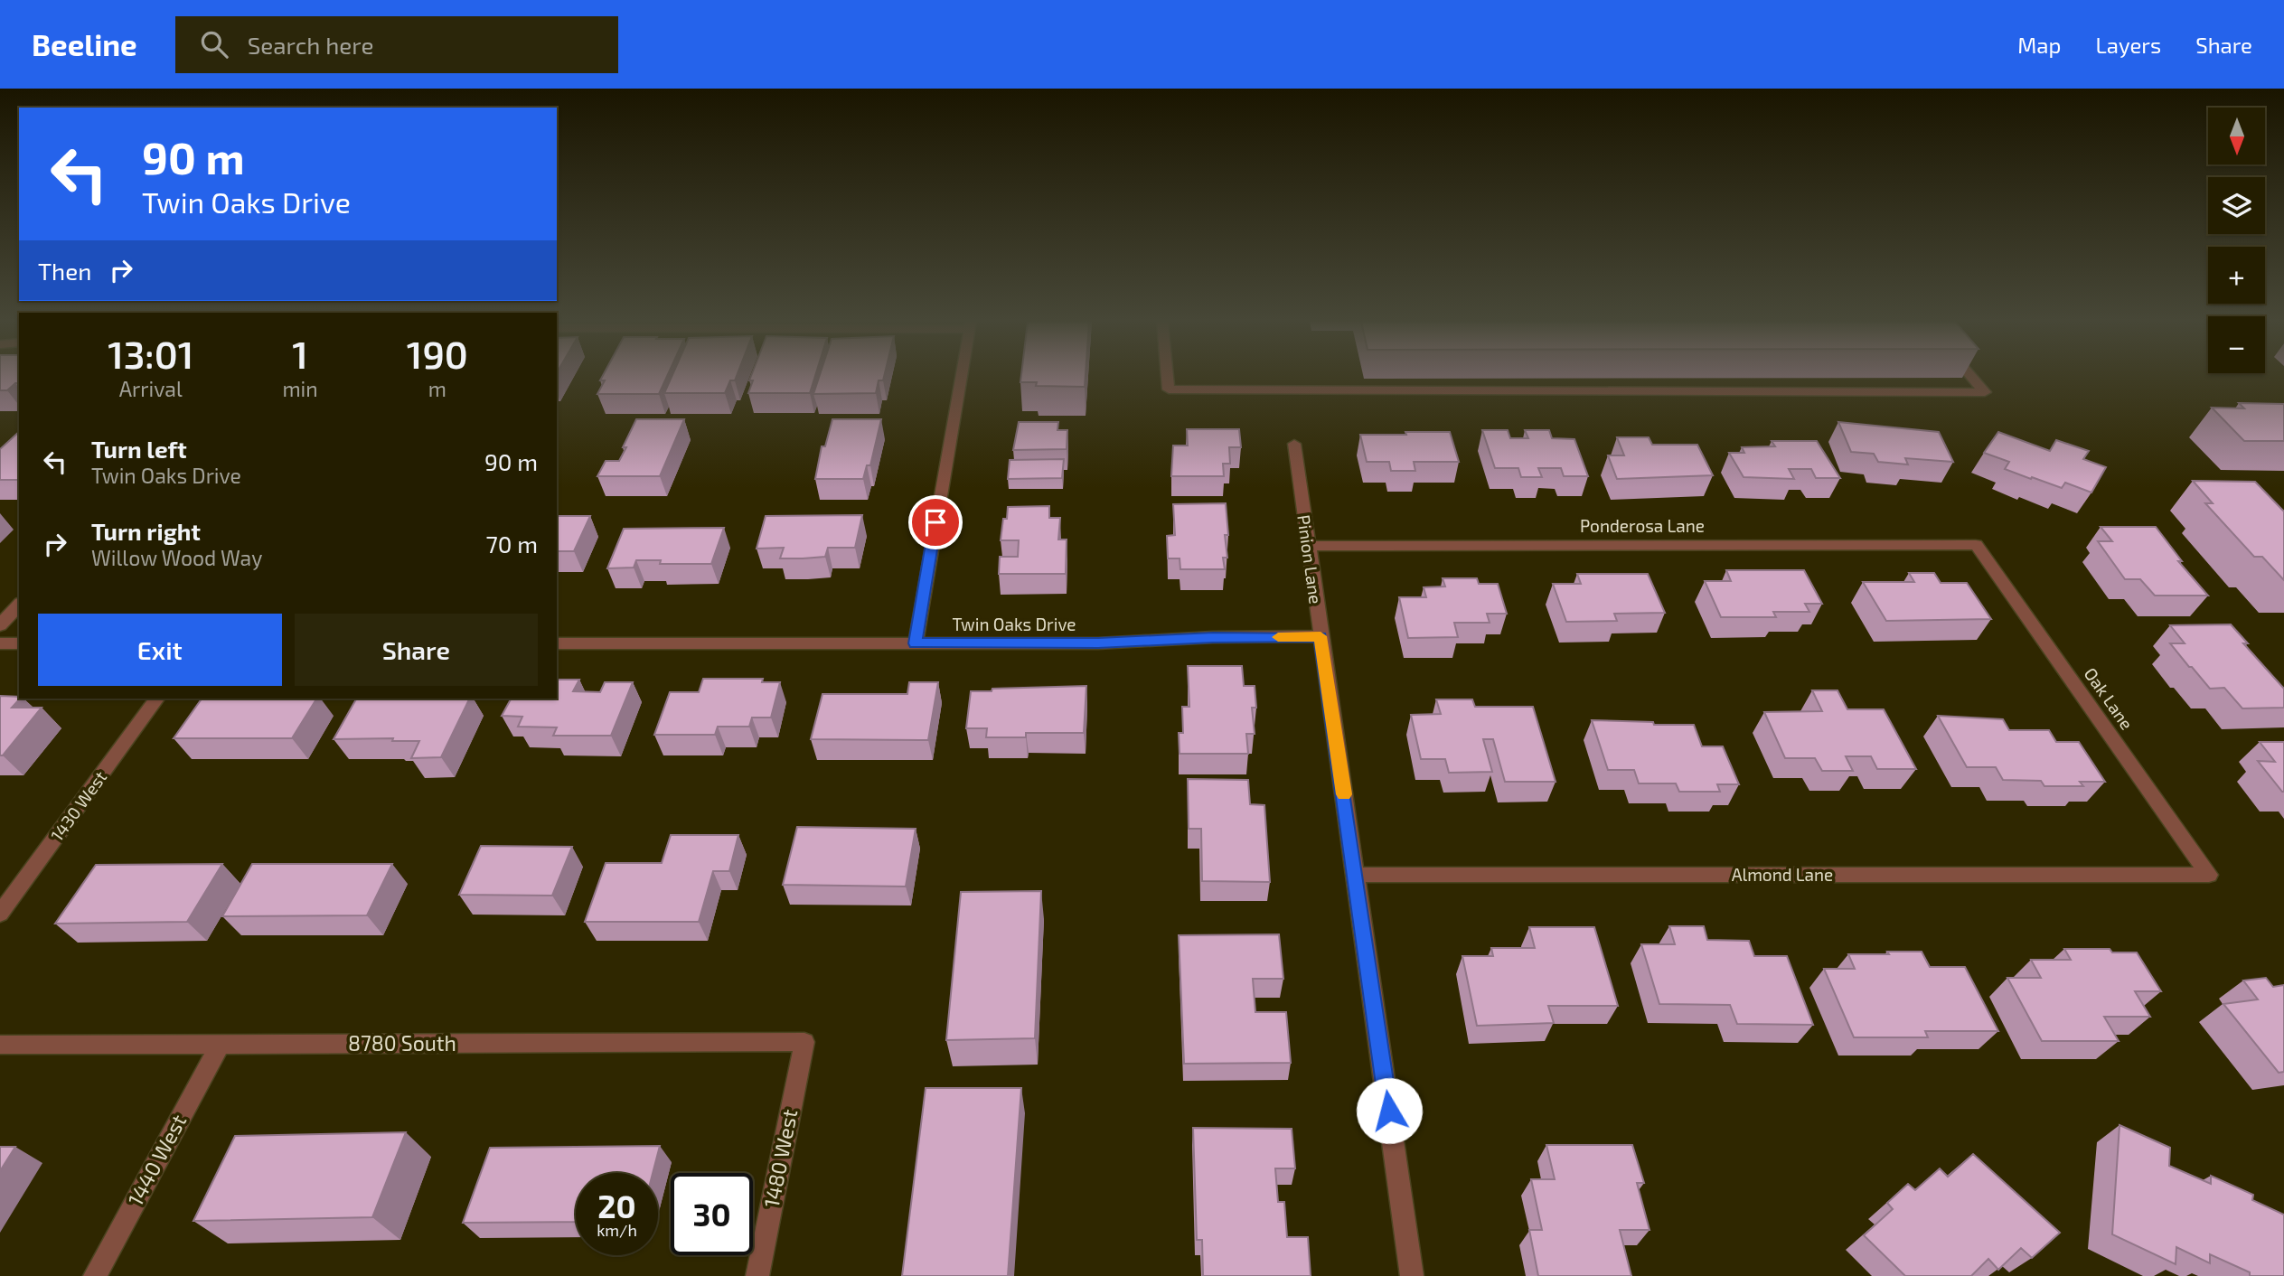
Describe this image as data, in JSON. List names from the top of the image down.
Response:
{
  "streets": {
    "street": [
      "Ponderosa Lane",
      "Pinion Lane",
      "Twin Oaks Drive",
      "Oak Lane",
      "1430 West",
      "Almond Lane",
      "8780 South",
      "1480 West",
      "1440 West"
    ]
  },
  "crossings": [
    ["Ponderosa Lane", "Pinion Lane"],
    ["Ponderosa Lane", "Oak Lane"],
    ["Pinion Lane", "Twin Oaks Drive"],
    ["Pinion Lane", "Almond Lane"],
    ["Oak Lane", "Almond Lane"],
    ["8780 South", "1480 West"],
    ["8780 South", "1440 West"]
  ],
  "north": "bottom",
  "page": {
    "header": "Beeline",
    "search": "Search here",
    "nav": ["Map", "Layers", "Share"],
    "map_buttons": ["+", "−"],
    "turn": ["90 m", "Twin Oaks Drive"],
    "then": "Then",
    "eta": [
      "13:01",
      "Arrival",
      "1",
      "min",
      "190",
      "m"
    ],
    "list": [
      {
        "name": "Turn left",
        "note": "Twin Oaks Drive",
        "value": "90 m"
      },
      {
        "name": "Turn right",
        "note": "Willow Wood Way",
        "value": "70 m"
      }
    ],
    "buttons": ["Exit", "Share"],
    "speed": "20 km/h",
    "limit": "30"
  }
}
